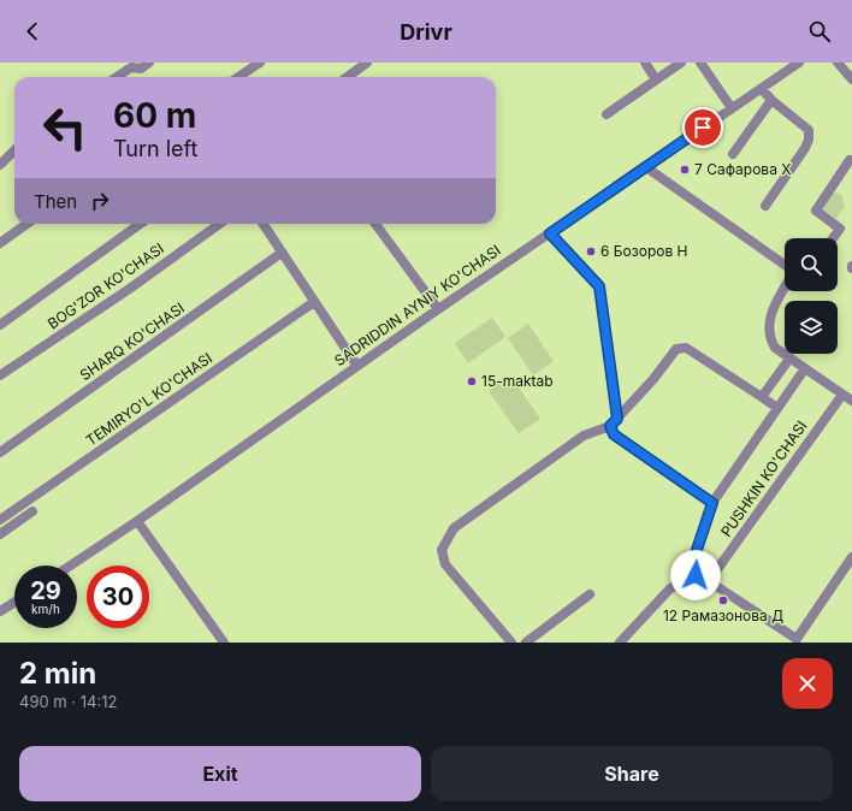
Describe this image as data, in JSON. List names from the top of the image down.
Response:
{
  "streets": {
    "street": [
      "BOG'ZOR KO'CHASI",
      "SADRIDDIN AYNIY KO'CHASI",
      "SHARQ KO'CHASI",
      "TEMIRYO'L KO'CHASI",
      "PUSHKIN KO'CHASI"
    ]
  },
  "places": [
    "7 Сафарова Х",
    "6 Бозоров Н",
    "15-maktab",
    "12 Рамазонова Д"
  ],
  "page": {
    "header": "Drivr",
    "turn": ["60 m", "Turn left"],
    "then": "Then",
    "speed": "29 km/h",
    "limit": "30",
    "heading": ["2 min", "490 m · 14:12"],
    "buttons": ["Exit", "Share"]
  }
}
